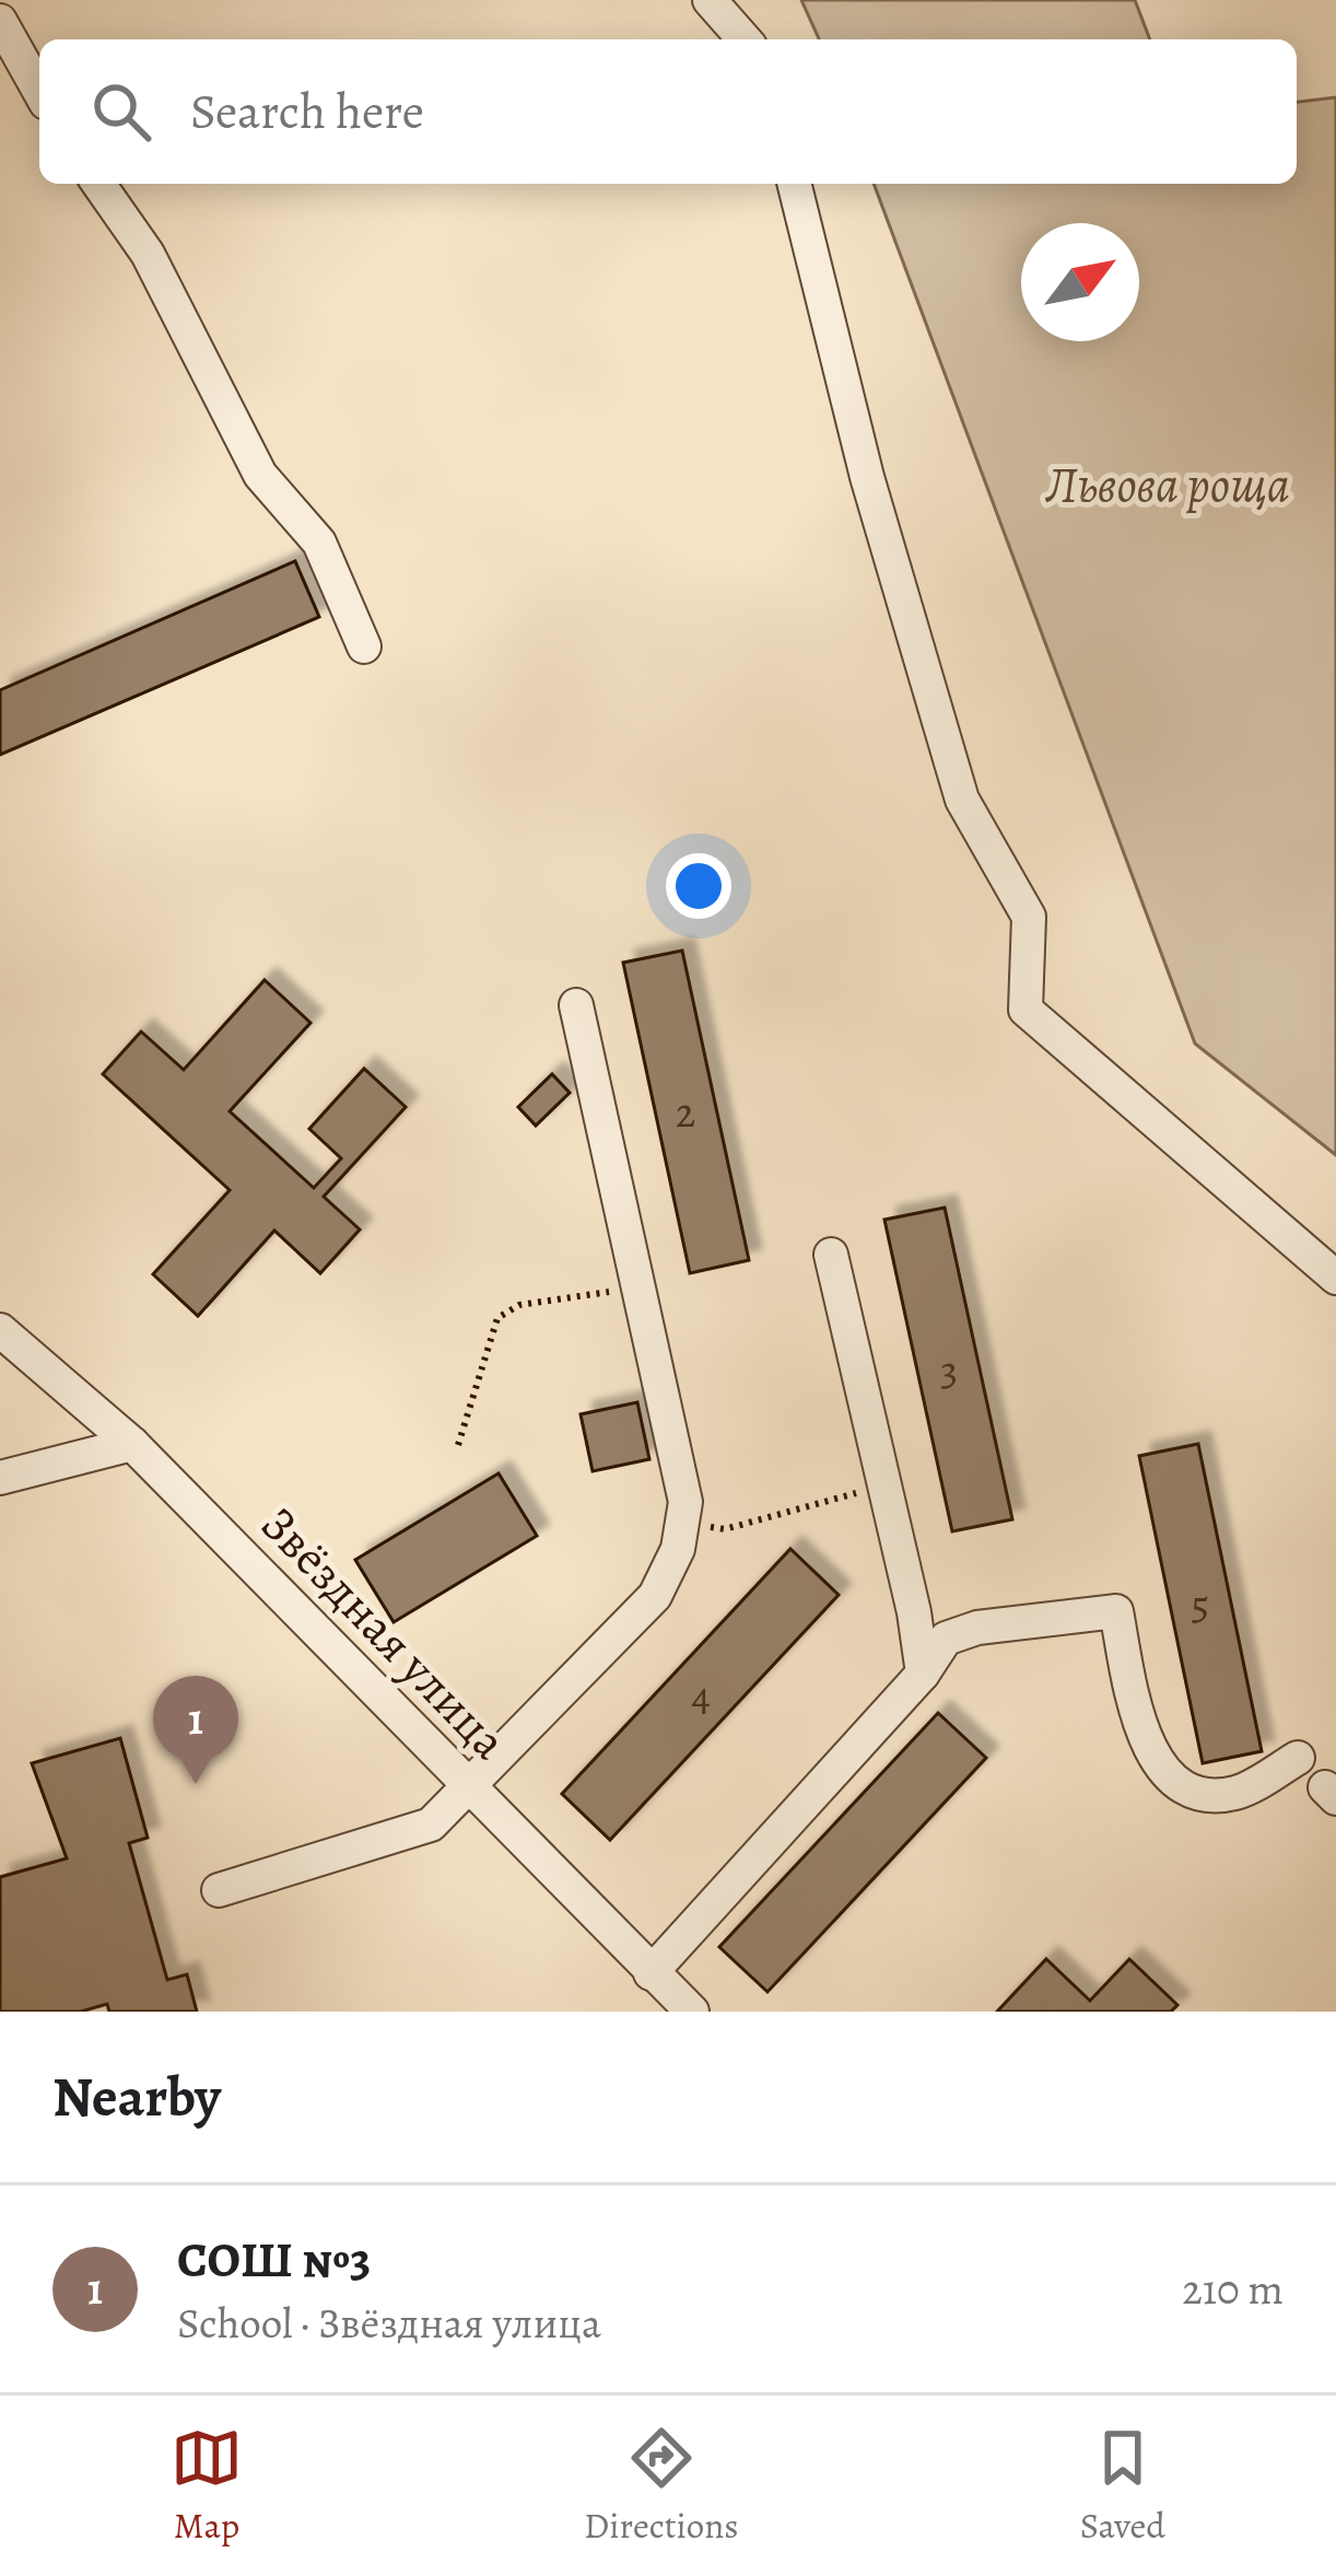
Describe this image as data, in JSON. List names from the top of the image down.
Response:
{
  "streets": {
    "street": ["Звёздная улица"]
  },
  "parks": ["Львова роща"],
  "house_numbers": [
    "2",
    "3",
    "5",
    "4"
  ],
  "north": "top right",
  "page": {
    "search": "Search here",
    "pins": "1",
    "heading": "Nearby",
    "list": [
      {
        "mark": "1",
        "name": "СОШ №3",
        "note": "School · Звёздная улица",
        "value": "210 m"
      }
    ],
    "nav": ["Map", "Directions", "Saved"]
  }
}
